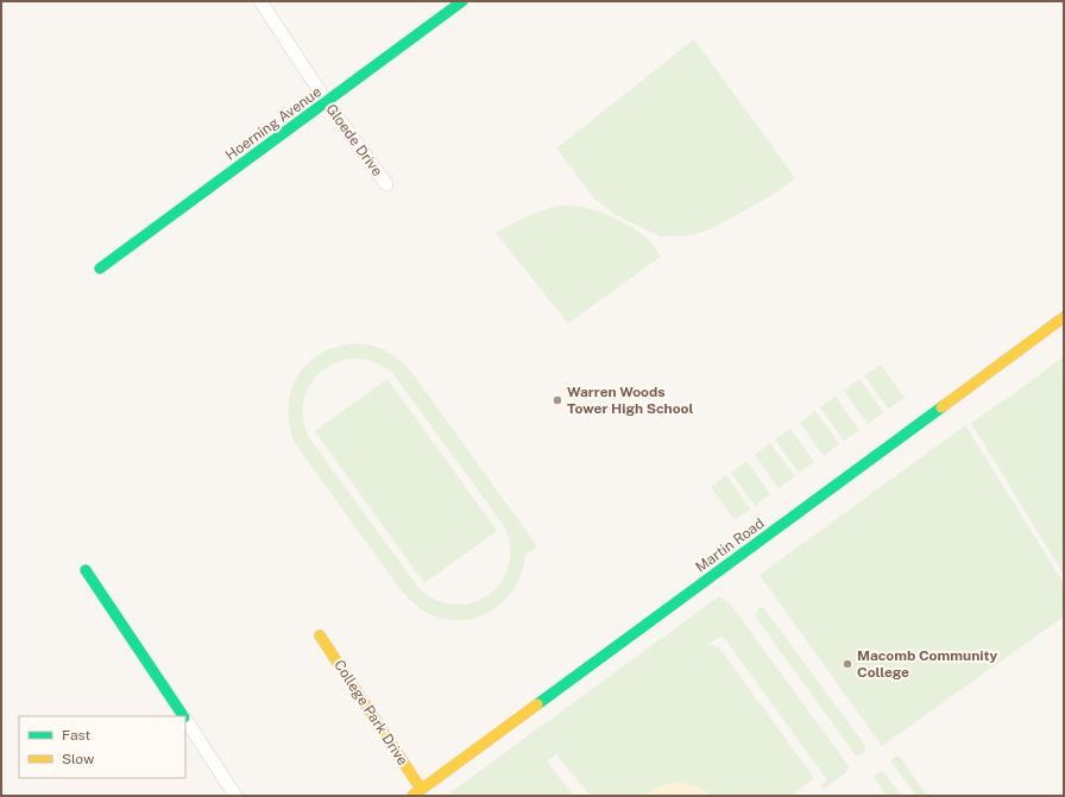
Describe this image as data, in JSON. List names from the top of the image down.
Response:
{
  "streets": {
    "street": [
      "Hoerning Avenue",
      "Gloede Drive",
      "Martin Road",
      "College Park Drive"
    ]
  },
  "crossings": [
    ["Hoerning Avenue", "Gloede Drive"],
    ["Martin Road", "College Park Drive"]
  ],
  "places": ["Warren Woods Tower High School", "Macomb Community College"],
  "legend": ["Fast", "Slow"]
}
